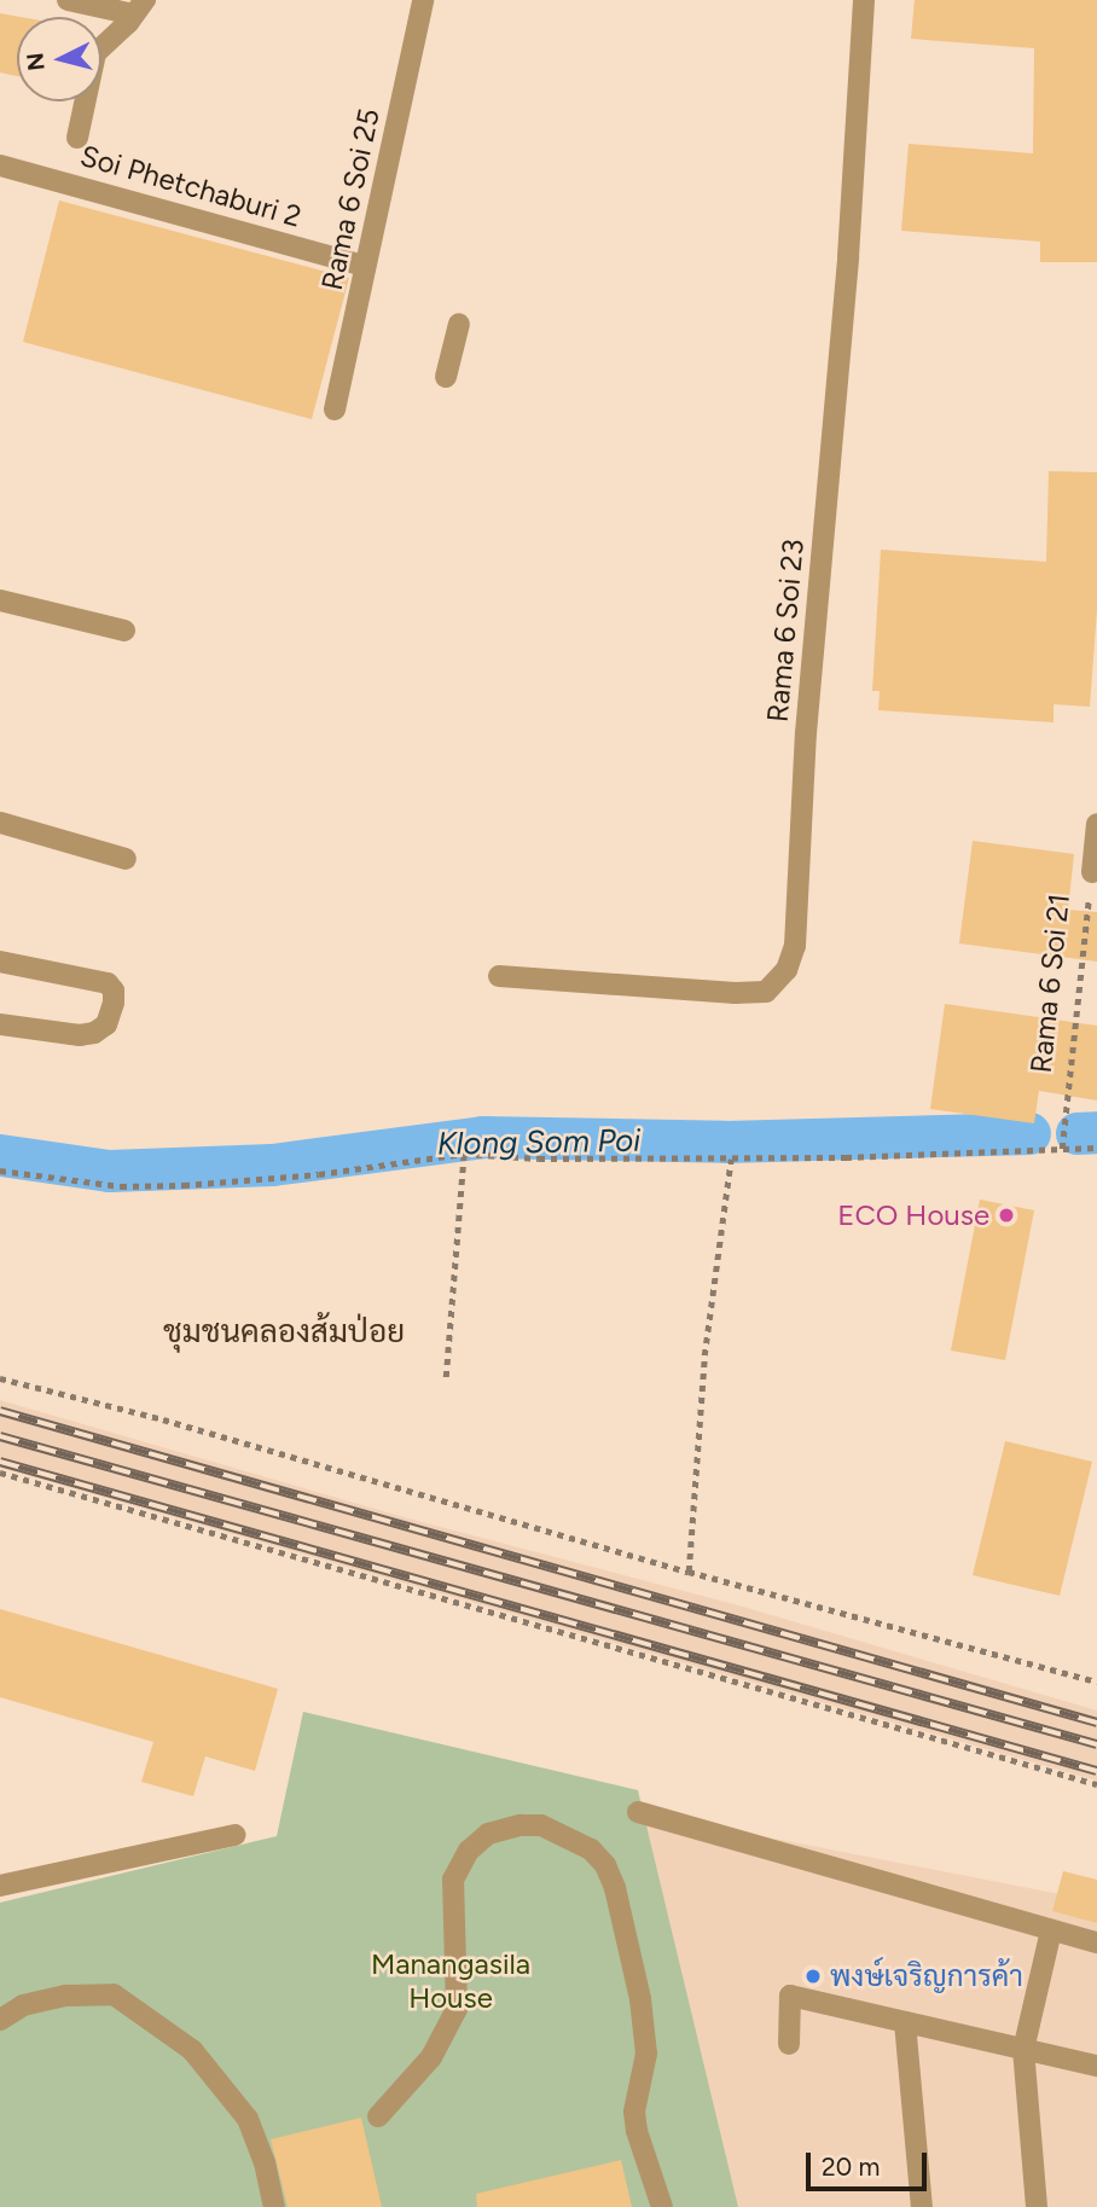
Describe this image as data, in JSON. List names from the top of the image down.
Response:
{
  "streets": {
    "street": [
      "Soi Phetchaburi 2",
      "Rama 6 Soi 25",
      "Rama 6 Soi 23",
      "Rama 6 Soi 21"
    ]
  },
  "crossings": [
    ["Soi Phetchaburi 2", "Rama 6 Soi 25"]
  ],
  "districts": ["ชุมชนคลองส้มป่อย"],
  "water": ["Klong Som Poi"],
  "parks": ["Manangasila House"],
  "places": ["ECO House", "พงษ์เจริญการค้า"],
  "scale_bar": "20 m",
  "north": "left"
}
